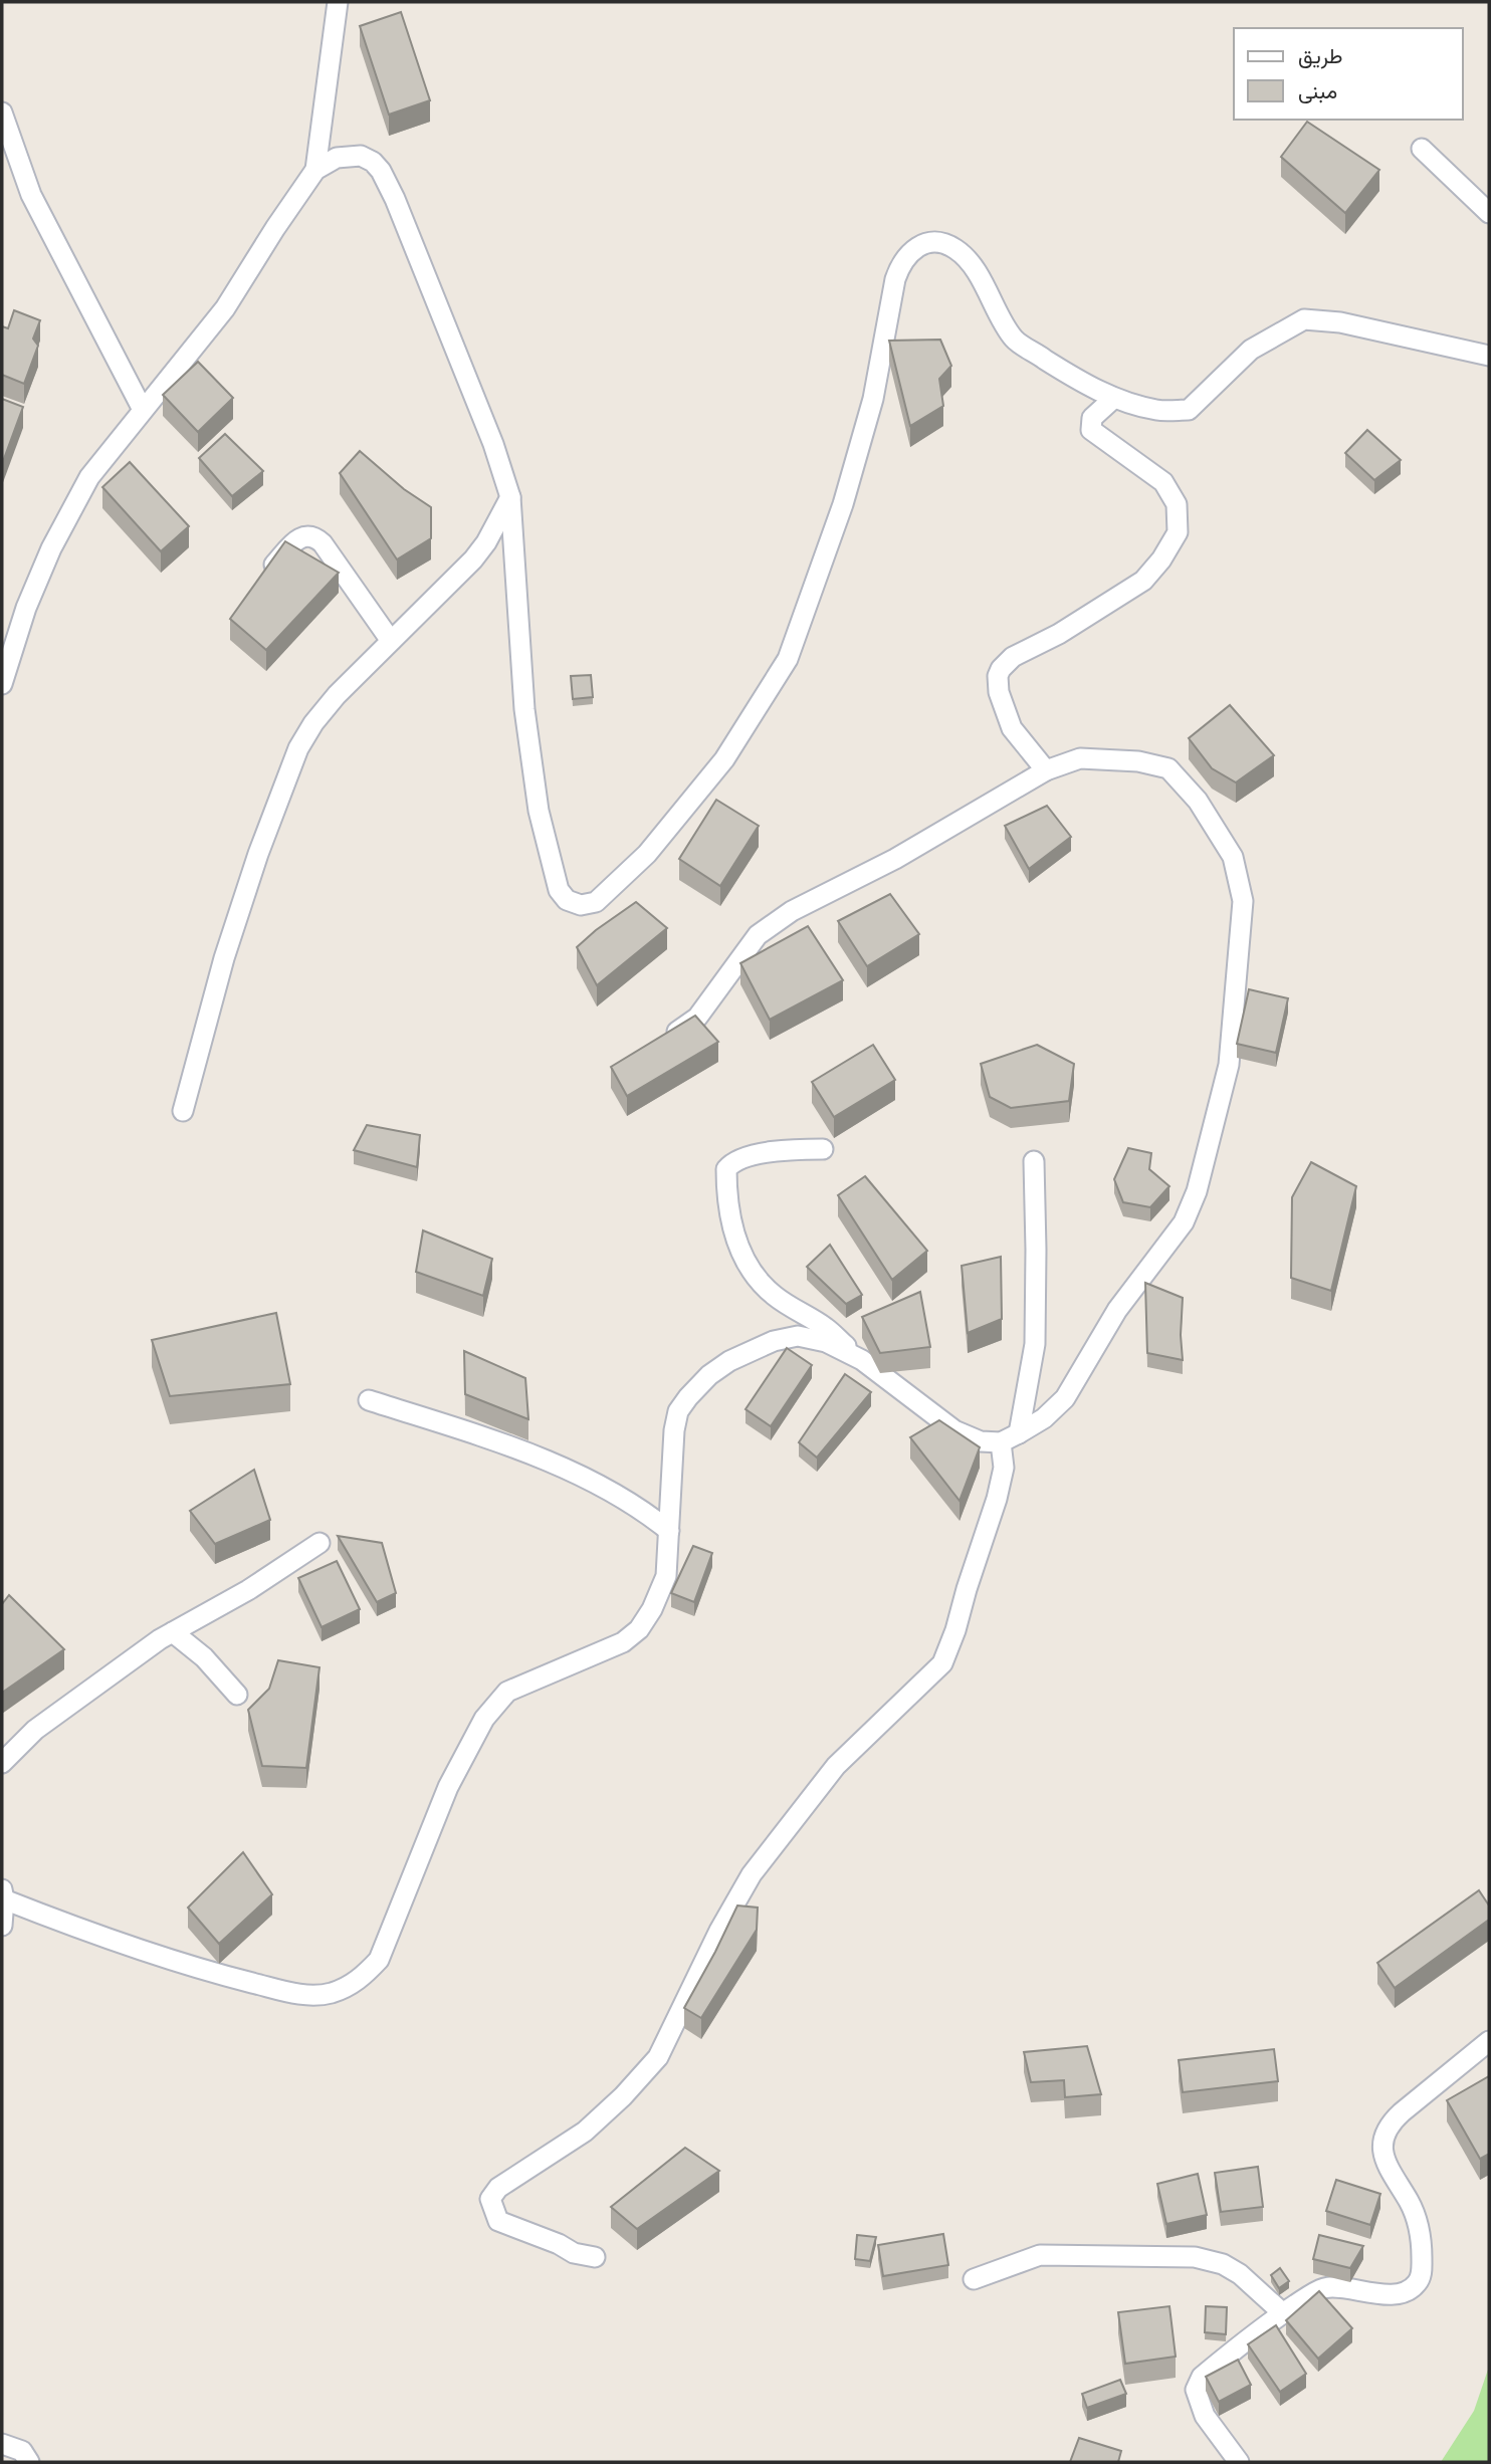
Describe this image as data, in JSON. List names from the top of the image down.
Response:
{
  "legend": ["طريق", "مبنى"]
}
